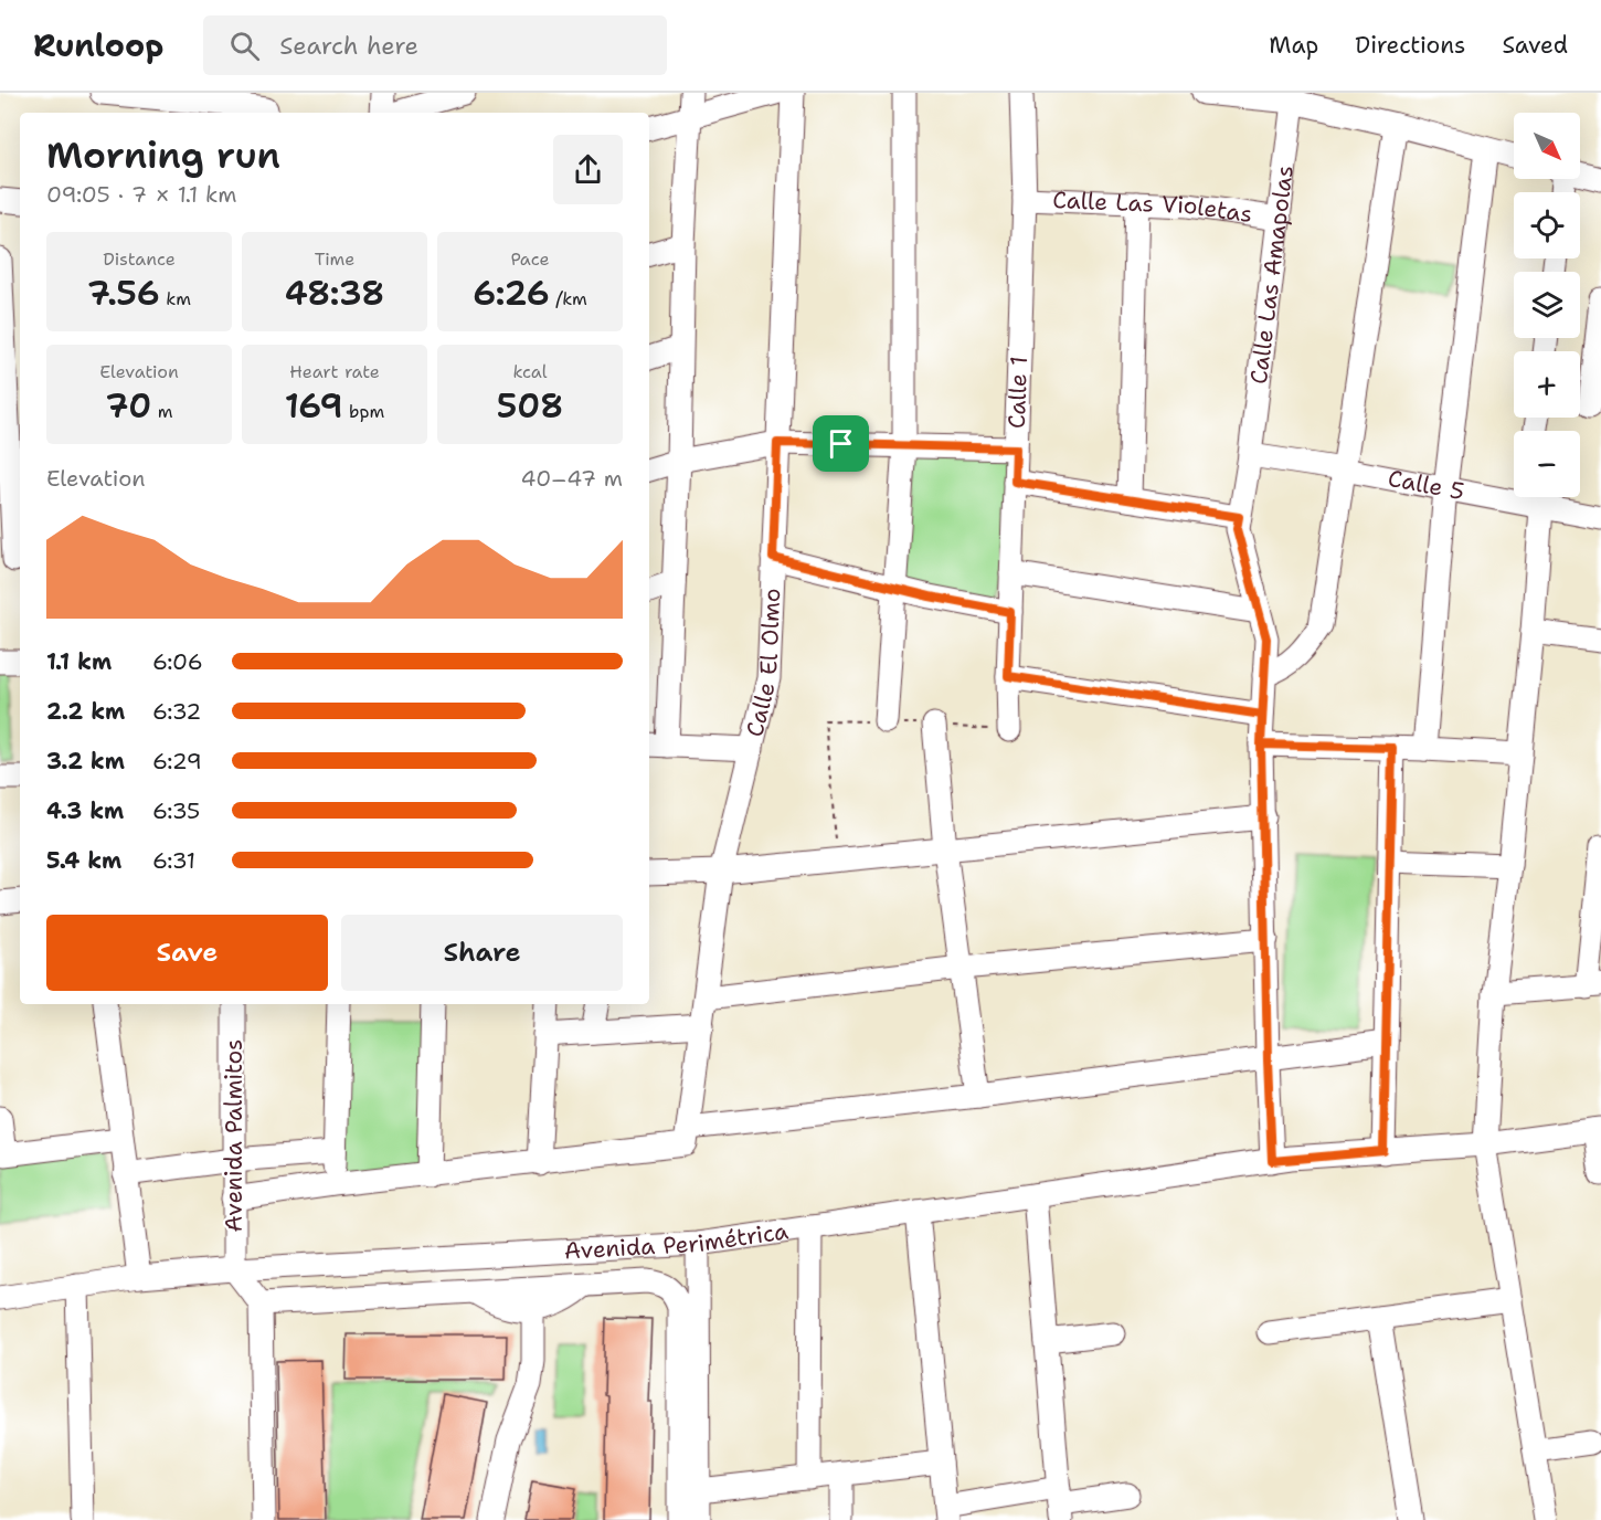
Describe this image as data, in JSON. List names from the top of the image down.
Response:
{
  "streets": {
    "street": [
      "Calle Las Violetas",
      "Calle Las Amapolas",
      "Calle 1",
      "Calle 5",
      "Calle El Olmo",
      "Avenida Palmitos",
      "Avenida Perimétrica"
    ]
  },
  "crossings": [
    ["Calle Las Violetas", "Calle Las Amapolas"],
    ["Calle Las Violetas", "Calle 1"],
    ["Calle Las Amapolas", "Calle 5"],
    ["Calle Las Amapolas", "Avenida Perimétrica"],
    ["Avenida Palmitos", "Avenida Perimétrica"]
  ],
  "north": "bottom right",
  "page": {
    "header": "Runloop",
    "search": "Search here",
    "nav": ["Map", "Directions", "Saved"],
    "map_buttons": ["+", "−"],
    "heading": ["Morning run", "09:05 · 7 × 1.1 km"],
    "stats": [
      ["Distance", "7.56 km"],
      ["Time", "48:38"],
      ["Pace", "6:26 /km"],
      ["Elevation", "70 m"],
      ["Heart rate", "169 bpm"],
      ["kcal", "508"]
    ],
    "chart": ["Elevation", "40–47 m"],
    "list": [
      {
        "name": "1.1 km",
        "note": "6:06"
      },
      {
        "name": "2.2 km",
        "note": "6:32"
      },
      {
        "name": "3.2 km",
        "note": "6:29"
      },
      {
        "name": "4.3 km",
        "note": "6:35"
      },
      {
        "name": "5.4 km",
        "note": "6:31"
      }
    ],
    "buttons": ["Save", "Share"]
  }
}
